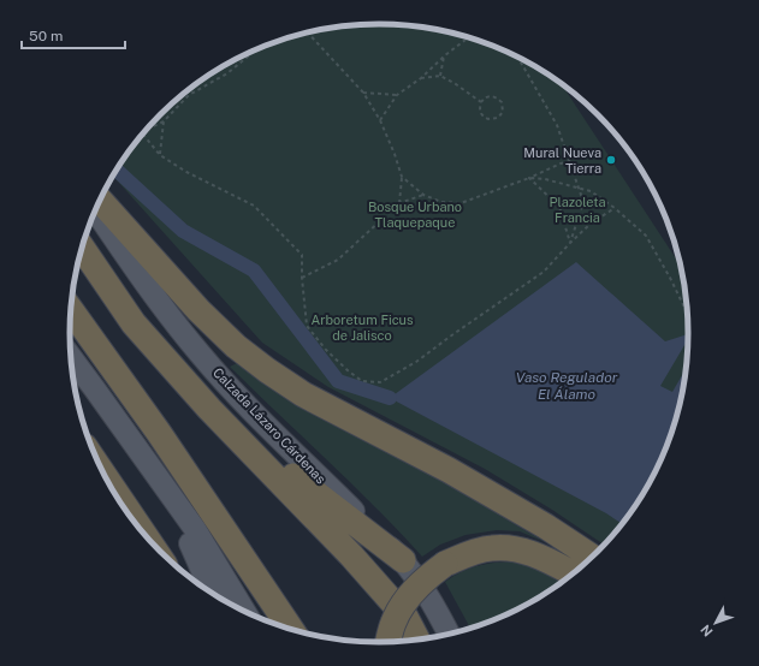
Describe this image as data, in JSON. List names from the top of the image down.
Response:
{
  "streets": {
    "main road": ["Calzada Lázaro Cárdenas"]
  },
  "water": ["Vaso Regulador El Álamo"],
  "parks": ["Plazoleta Francia", "Bosque Urbano Tlaquepaque", "Arboretum Ficus de Jalisco"],
  "places": ["Mural Nueva Tierra"],
  "scale_bar": "50 m",
  "north": "bottom left"
}
